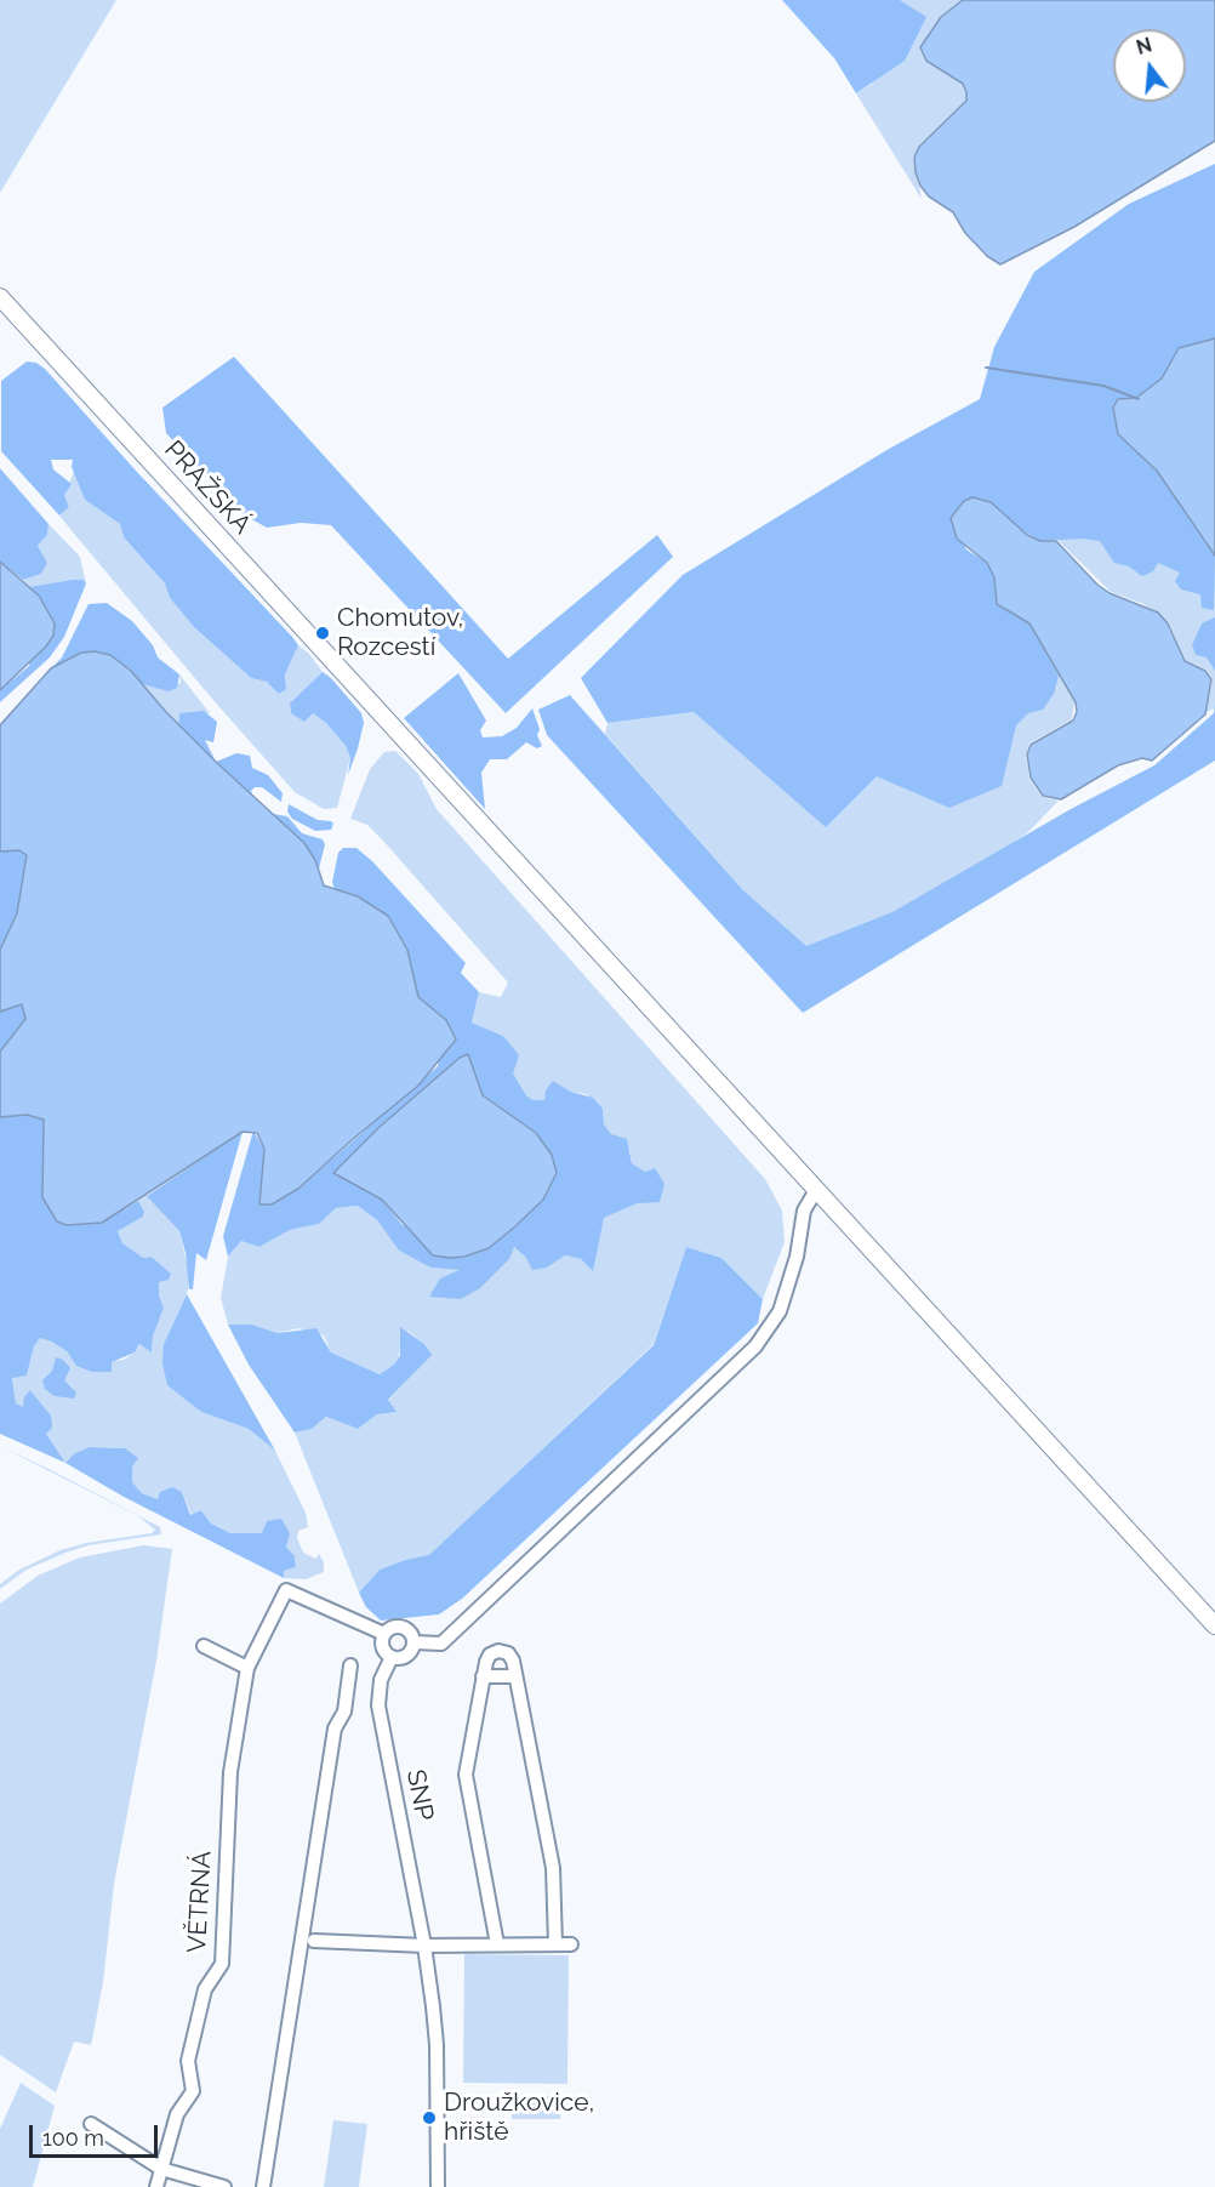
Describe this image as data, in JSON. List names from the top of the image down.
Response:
{
  "streets": {
    "main road": ["PRAŽSKÁ"],
    "street": ["SNP", "VĚTRNÁ"]
  },
  "crossings": [
    ["SNP", "VĚTRNÁ"]
  ],
  "places": ["Chomutov, Rozcestí", "Droužkovice, hřiště"],
  "scale_bar": "100 m",
  "north": "top"
}
